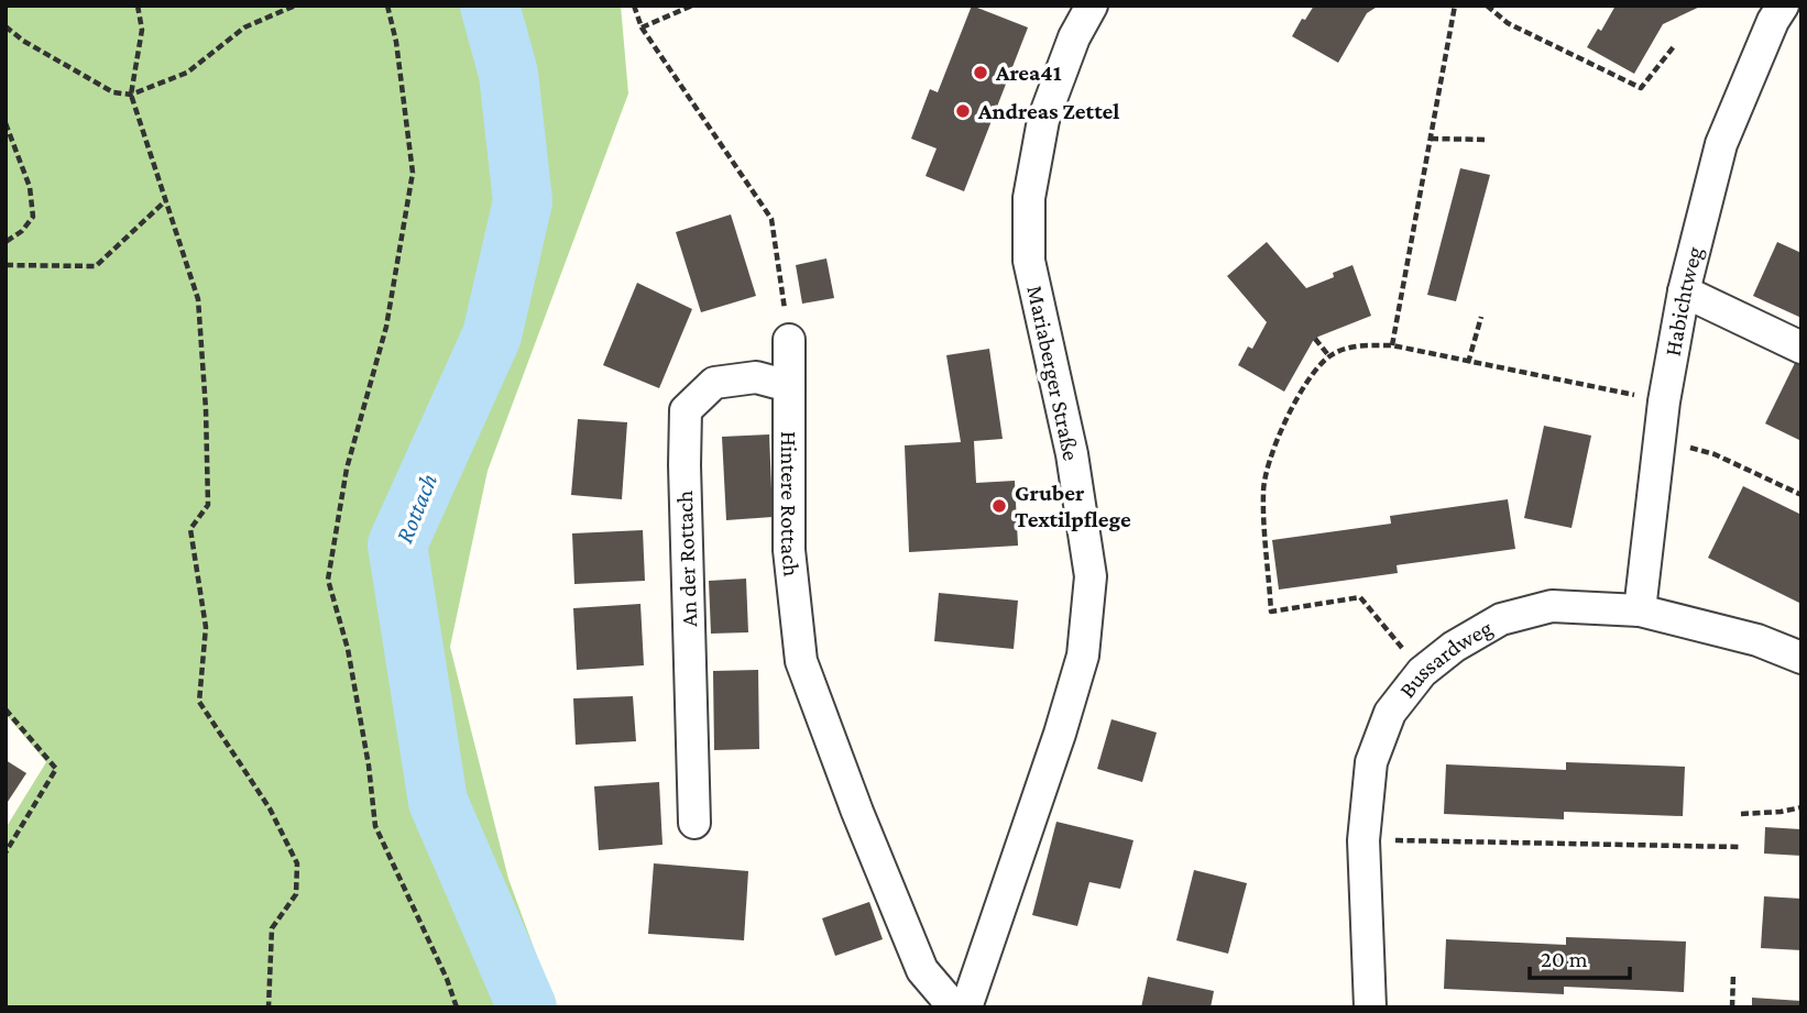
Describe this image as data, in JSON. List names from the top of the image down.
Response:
{
  "streets": {
    "street": [
      "Habichtweg",
      "Mariaberger Straße",
      "Hintere Rottach",
      "An der Rottach",
      "Bussardweg"
    ]
  },
  "crossings": [
    ["Habichtweg", "Bussardweg"],
    ["Hintere Rottach", "An der Rottach"]
  ],
  "water": ["Rottach"],
  "places": ["Area41", "Andreas Zettel", "Gruber Textilpflege"],
  "scale_bar": "20 m"
}
